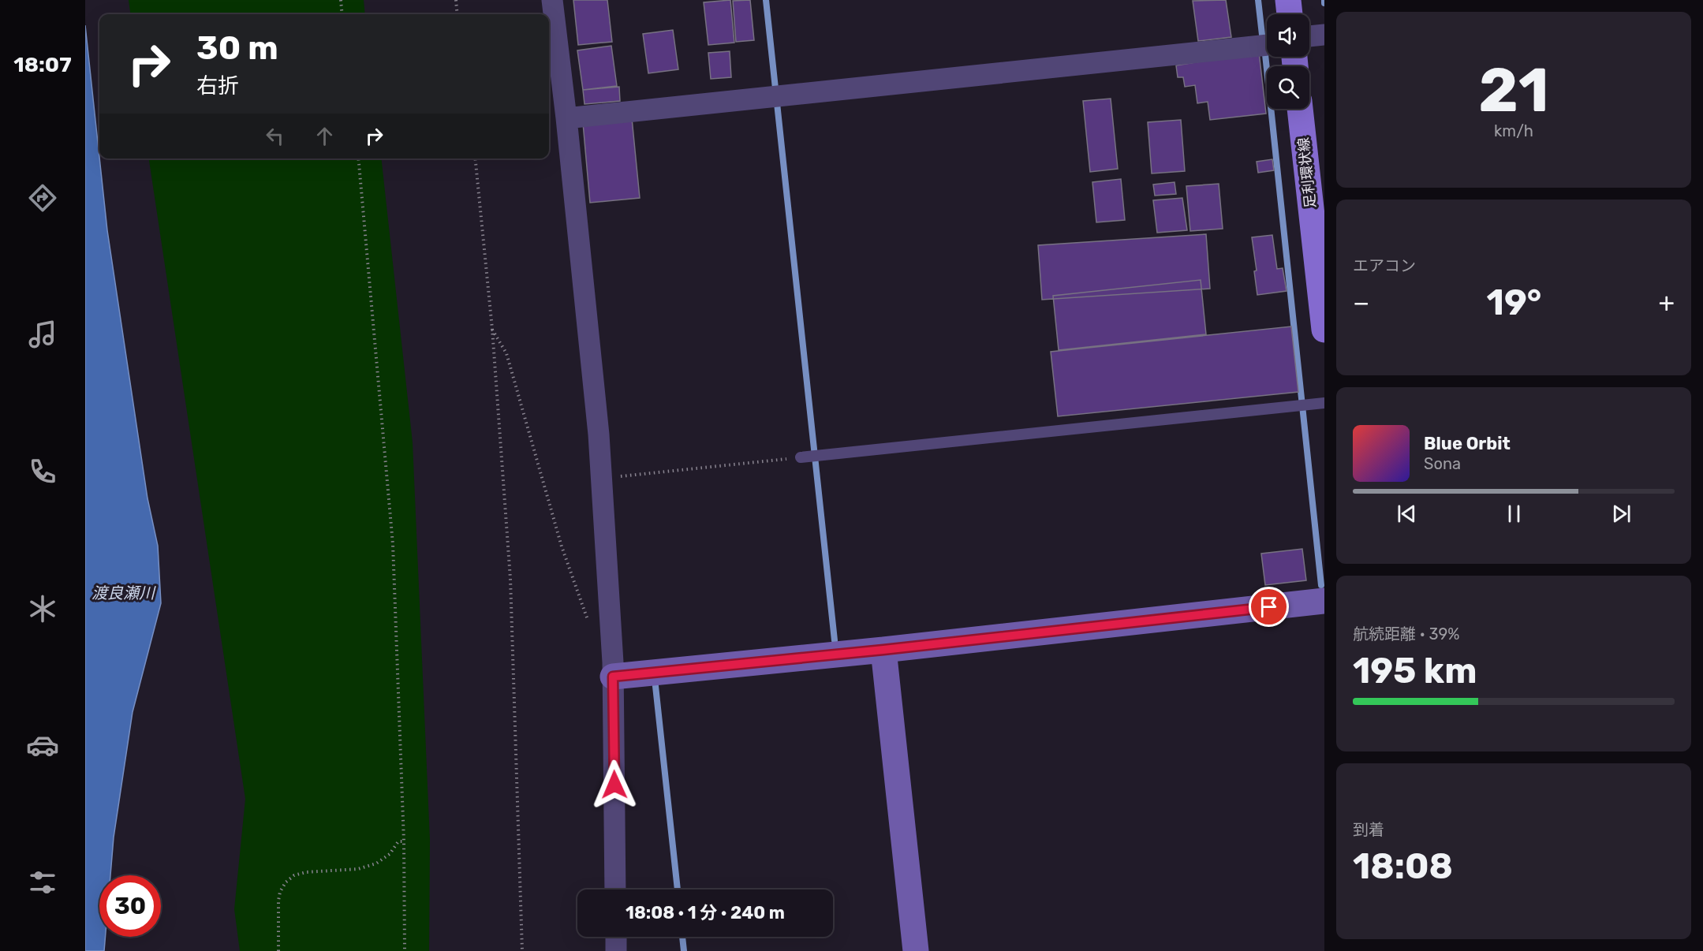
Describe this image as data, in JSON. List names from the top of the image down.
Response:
{
  "streets": {
    "main road": ["足利環状線"]
  },
  "water": ["渡良瀬川"],
  "page": {
    "tabs": "18:07",
    "tile": [
      ["21", "km/h"],
      "エアコン",
      ["航続距離 · 39%", "195 km"],
      ["到着", "18:08"]
    ],
    "turn": ["30 m", "右折"],
    "heat": ["−", "19°", "+"],
    "song": ["Blue Orbit", "Sona"],
    "limit": "30",
    "trip": "18:08 · 1 分 · 240 m"
  }
}
